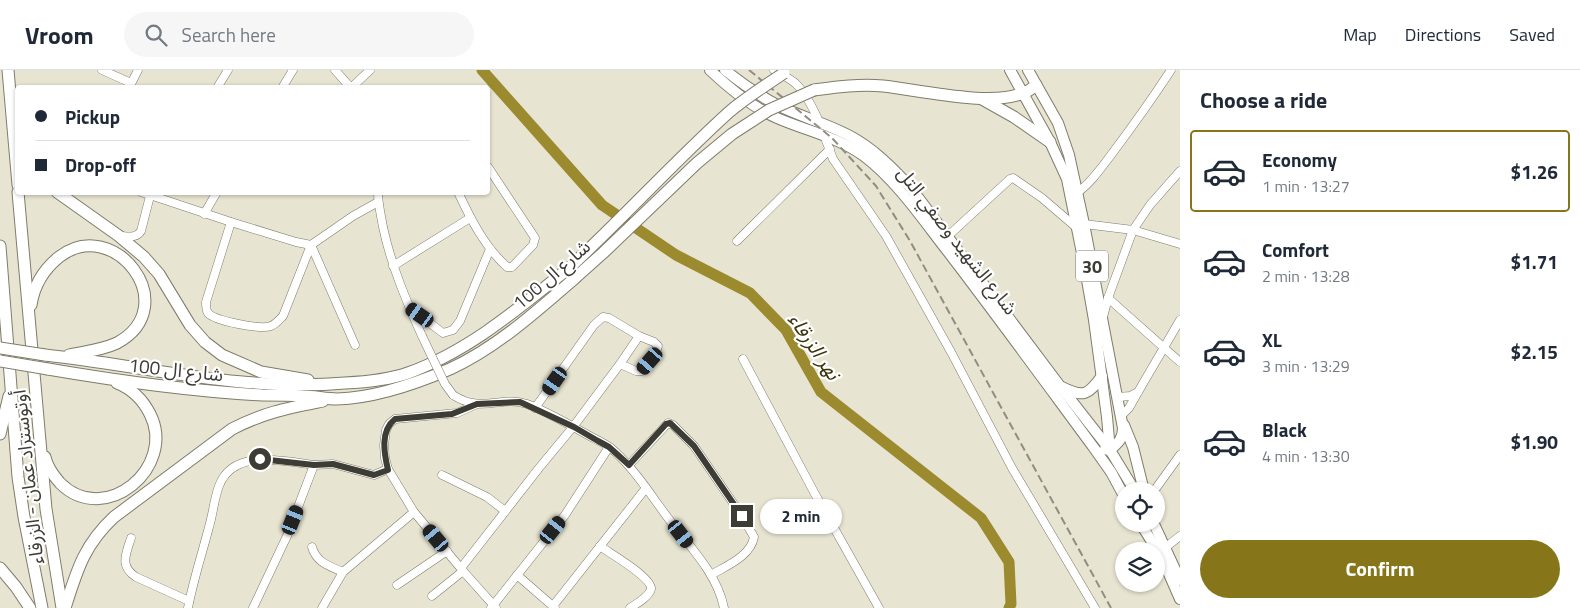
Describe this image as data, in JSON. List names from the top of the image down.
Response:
{
  "streets": {
    "highway": ["شارع ال 100", "أوتوستراد عمان - الزرقاء"],
    "main road": ["شارع الشهيد وصفي التل", "30"]
  },
  "crossings": [
    ["شارع الشهيد وصفي التل", "30"],
    ["30", "شارع ال 100"]
  ],
  "water": ["نهر الزرقاء"],
  "page": {
    "header": "Vroom",
    "search": "Search here",
    "nav": ["Map", "Directions", "Saved"],
    "heading": "Choose a ride",
    "banner": ["Pickup", "Drop-off"],
    "list": [
      {
        "name": "Economy",
        "note": "1 min · 13:27",
        "value": "$1.26"
      },
      {
        "name": "Comfort",
        "note": "2 min · 13:28",
        "value": "$1.71"
      },
      {
        "name": "XL",
        "note": "3 min · 13:29",
        "value": "$2.15"
      },
      {
        "name": "Black",
        "note": "4 min · 13:30",
        "value": "$1.90"
      }
    ],
    "bubble": "2 min",
    "buttons": "Confirm"
  }
}
